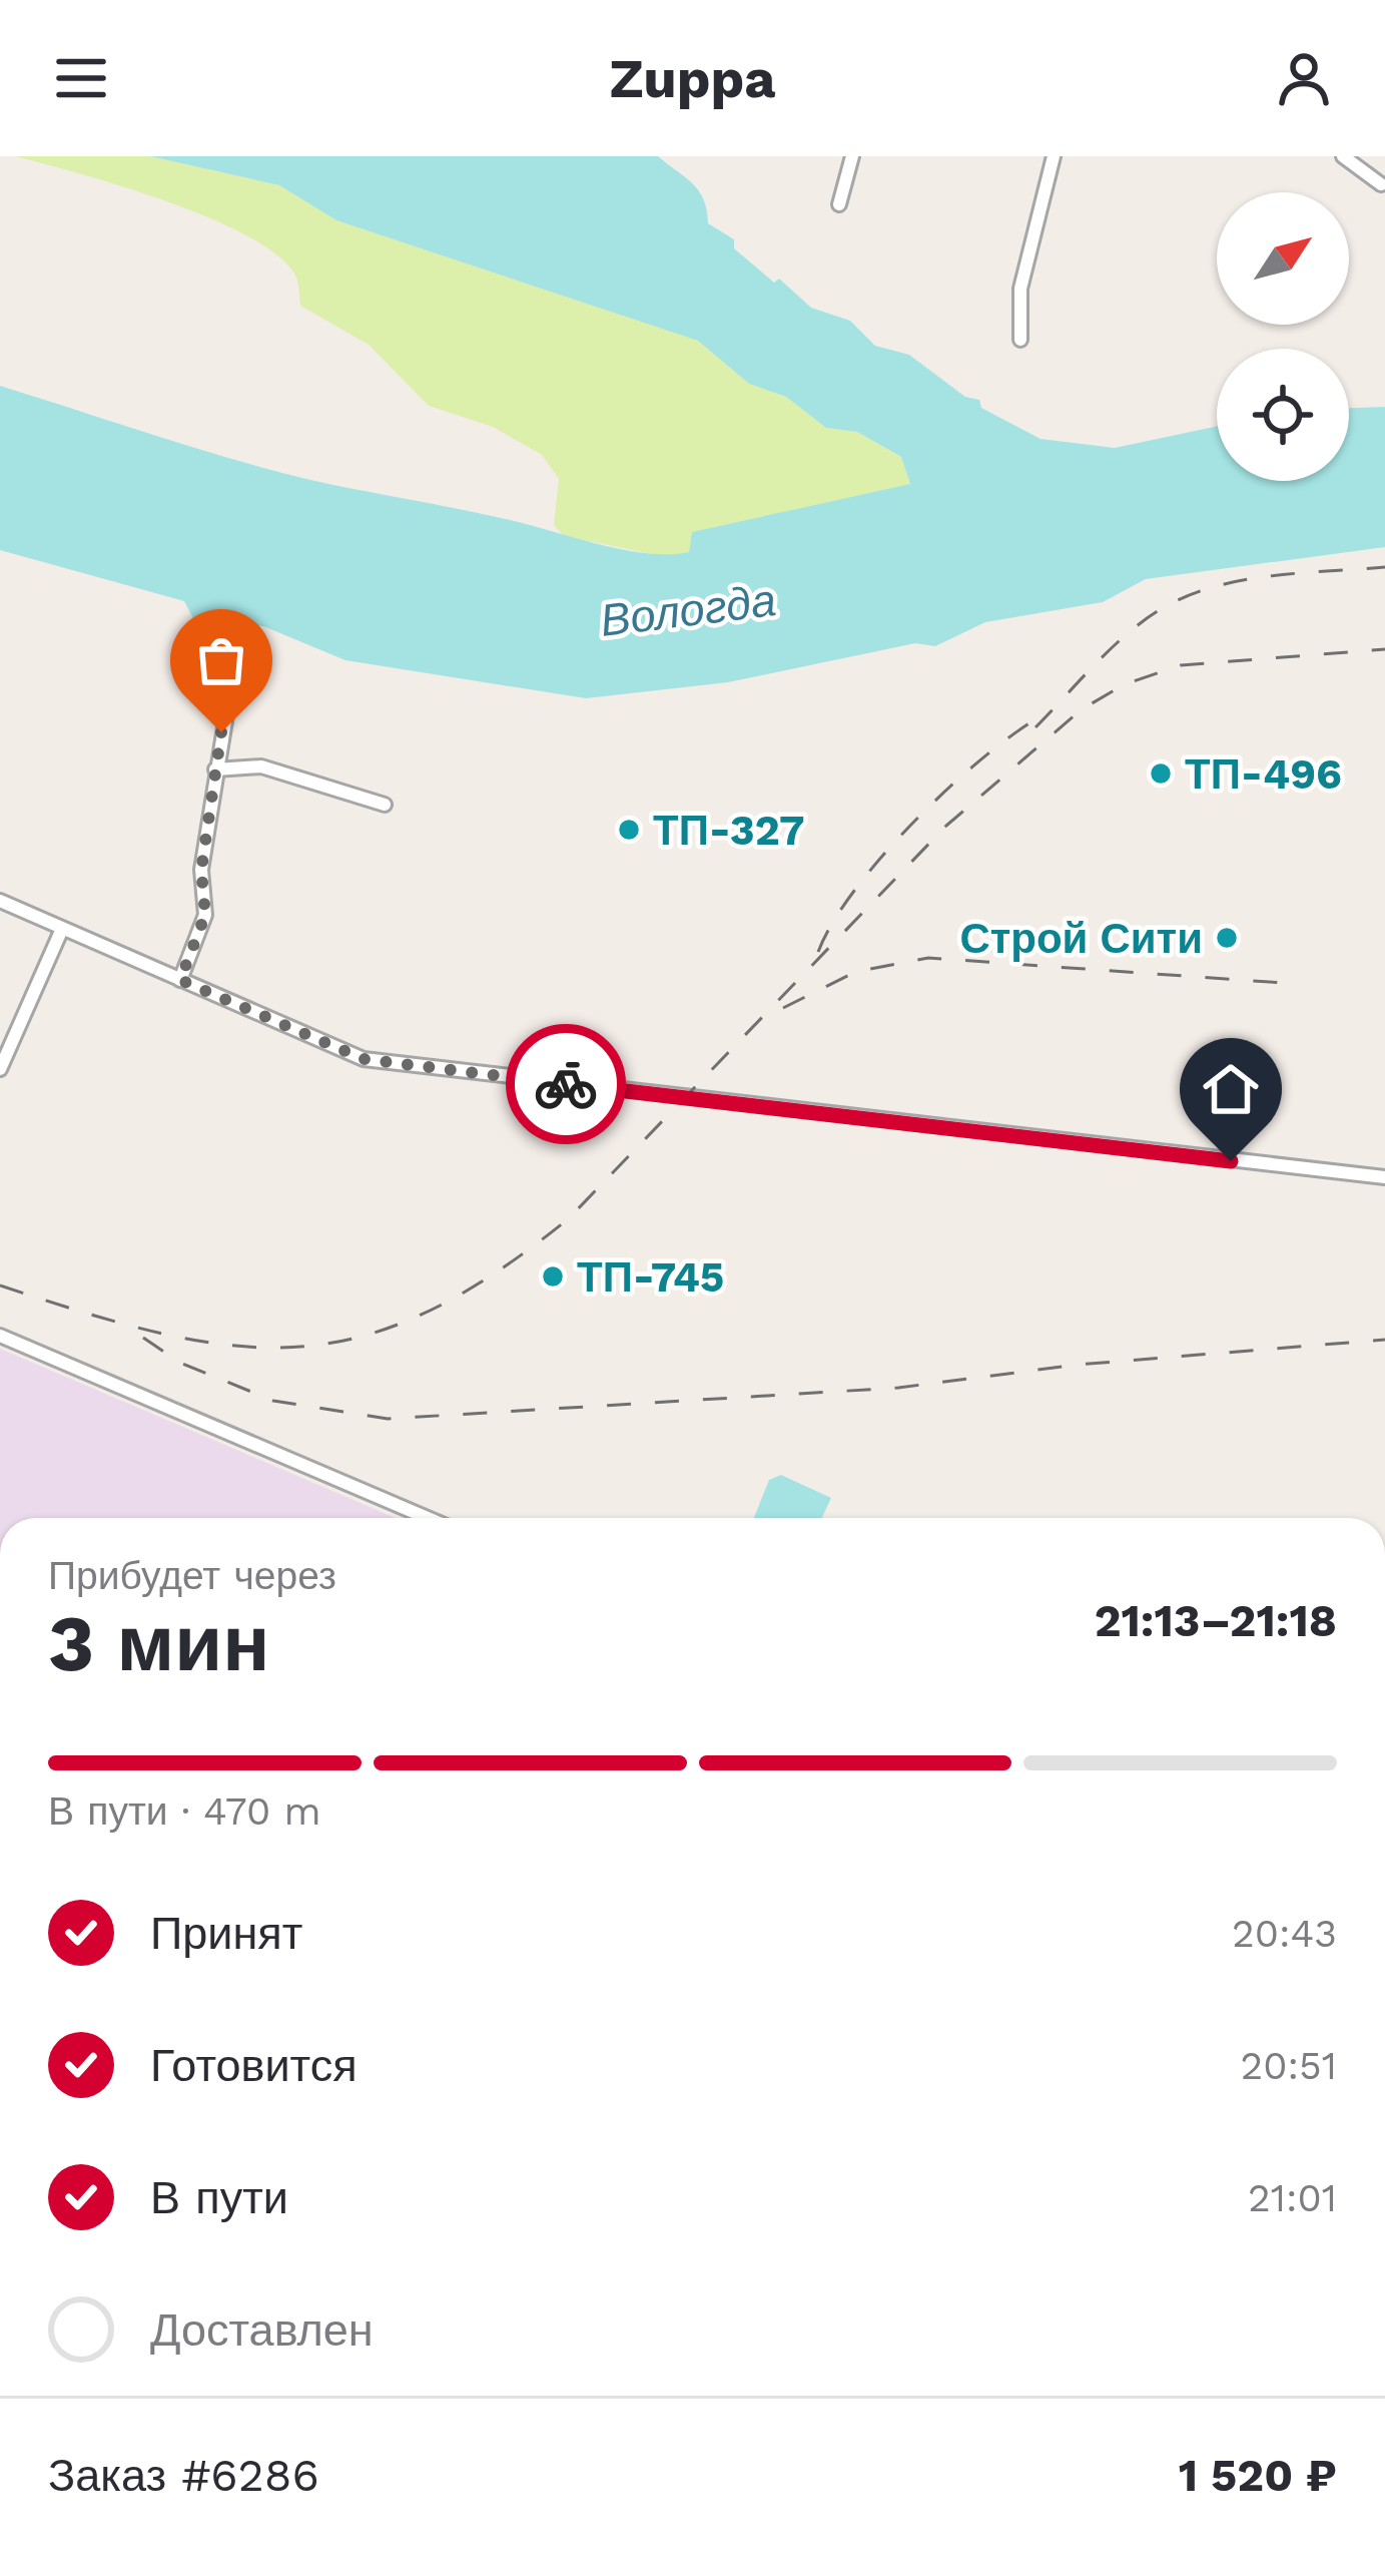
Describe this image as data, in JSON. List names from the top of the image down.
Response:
{
  "water": ["Вологда"],
  "places": [
    "ТП-496",
    "ТП-327",
    "Строй Сити",
    "ТП-745"
  ],
  "north": "top right",
  "page": {
    "header": "Zuppa",
    "heading": ["3 мин", "Прибудет через", "21:13–21:18"],
    "panel": ["Заказ #6286", "1 520 ₽"],
    "bar": "В пути · 470 m",
    "list": [
      ["Принят", "20:43"],
      ["Готовится", "20:51"],
      ["В пути", "21:01"],
      "Доставлен"
    ]
  }
}
